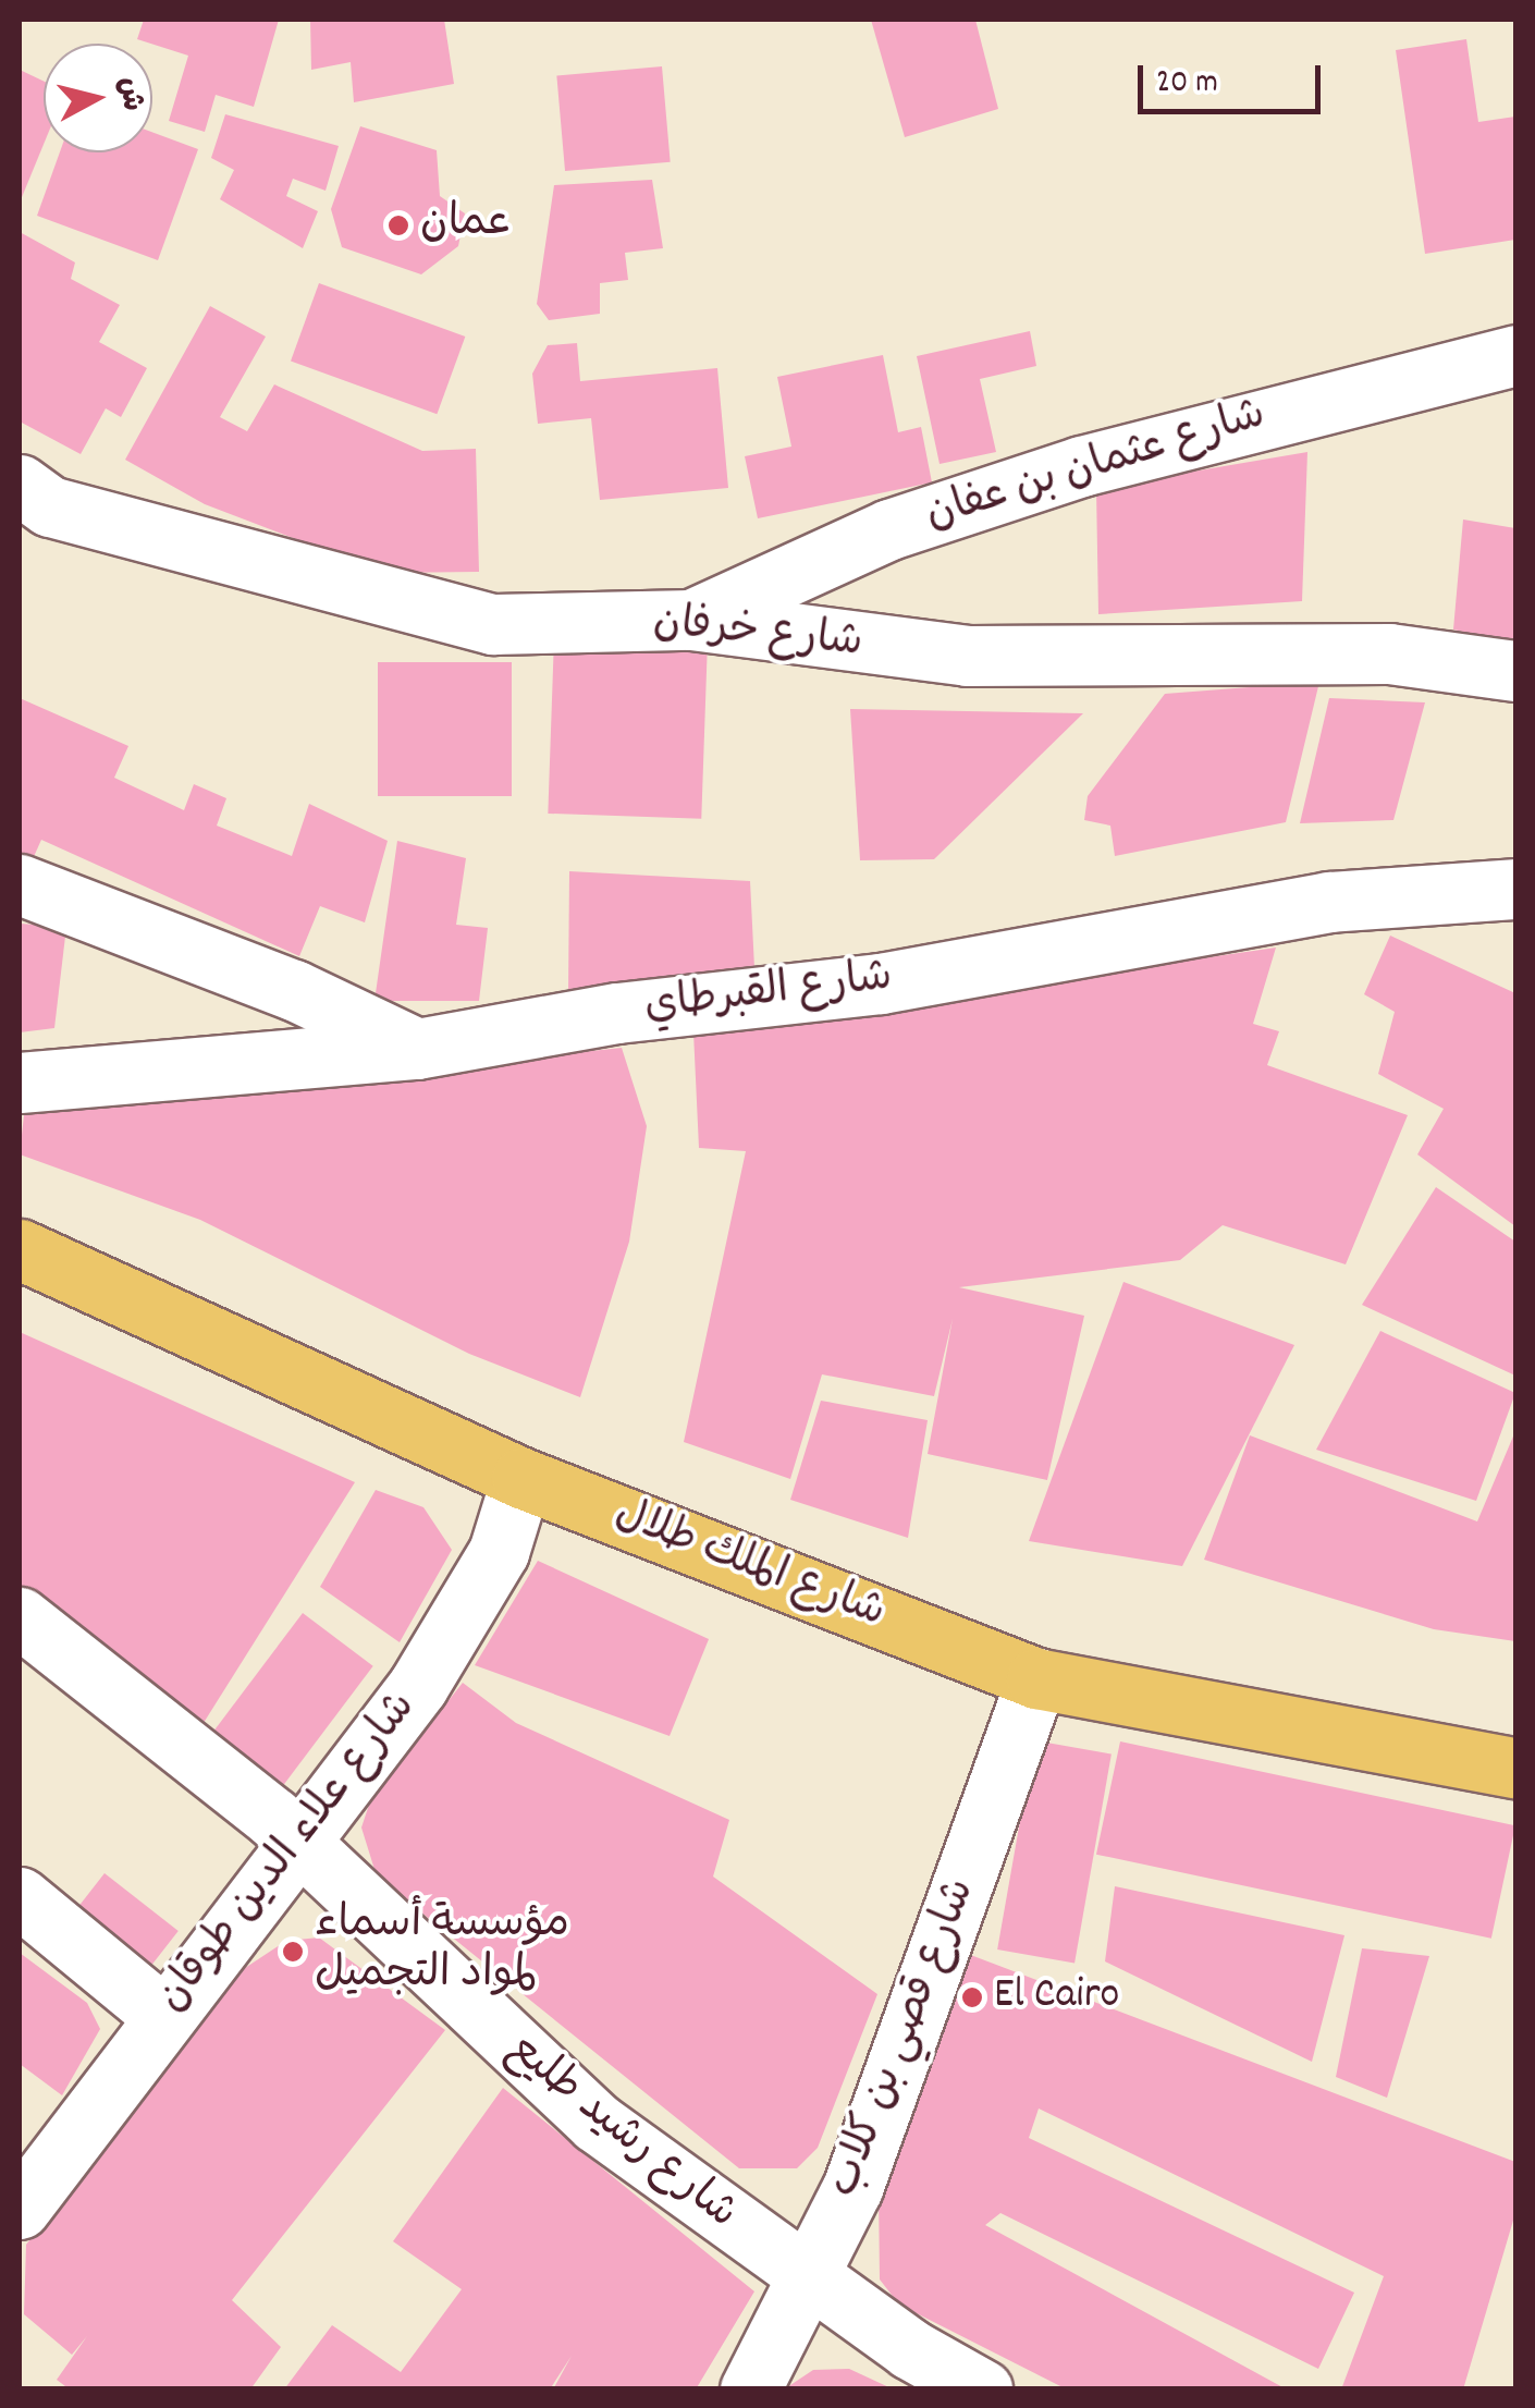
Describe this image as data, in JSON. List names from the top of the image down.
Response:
{
  "streets": {
    "main road": ["شارع الملك طلال"],
    "street": [
      "شارع عثمان بن عفان",
      "شارع خرفان",
      "شارع القبرطاي",
      "شارع علاء الدين طوقان",
      "شارع قصي بن كلاب",
      "شارع رشيد طليع"
    ]
  },
  "crossings": [
    ["شارع عثمان بن عفان", "شارع خرفان"],
    ["شارع الملك طلال", "شارع علاء الدين طوقان"],
    ["شارع الملك طلال", "شارع قصي بن كلاب"],
    ["شارع علاء الدين طوقان", "شارع رشيد طليع"],
    ["شارع قصي بن كلاب", "شارع رشيد طليع"]
  ],
  "places": ["عمان", "مؤسسة أسماء لمواد التجميل", "El Cairo"],
  "scale_bar": "20 m",
  "north": "right"
}
